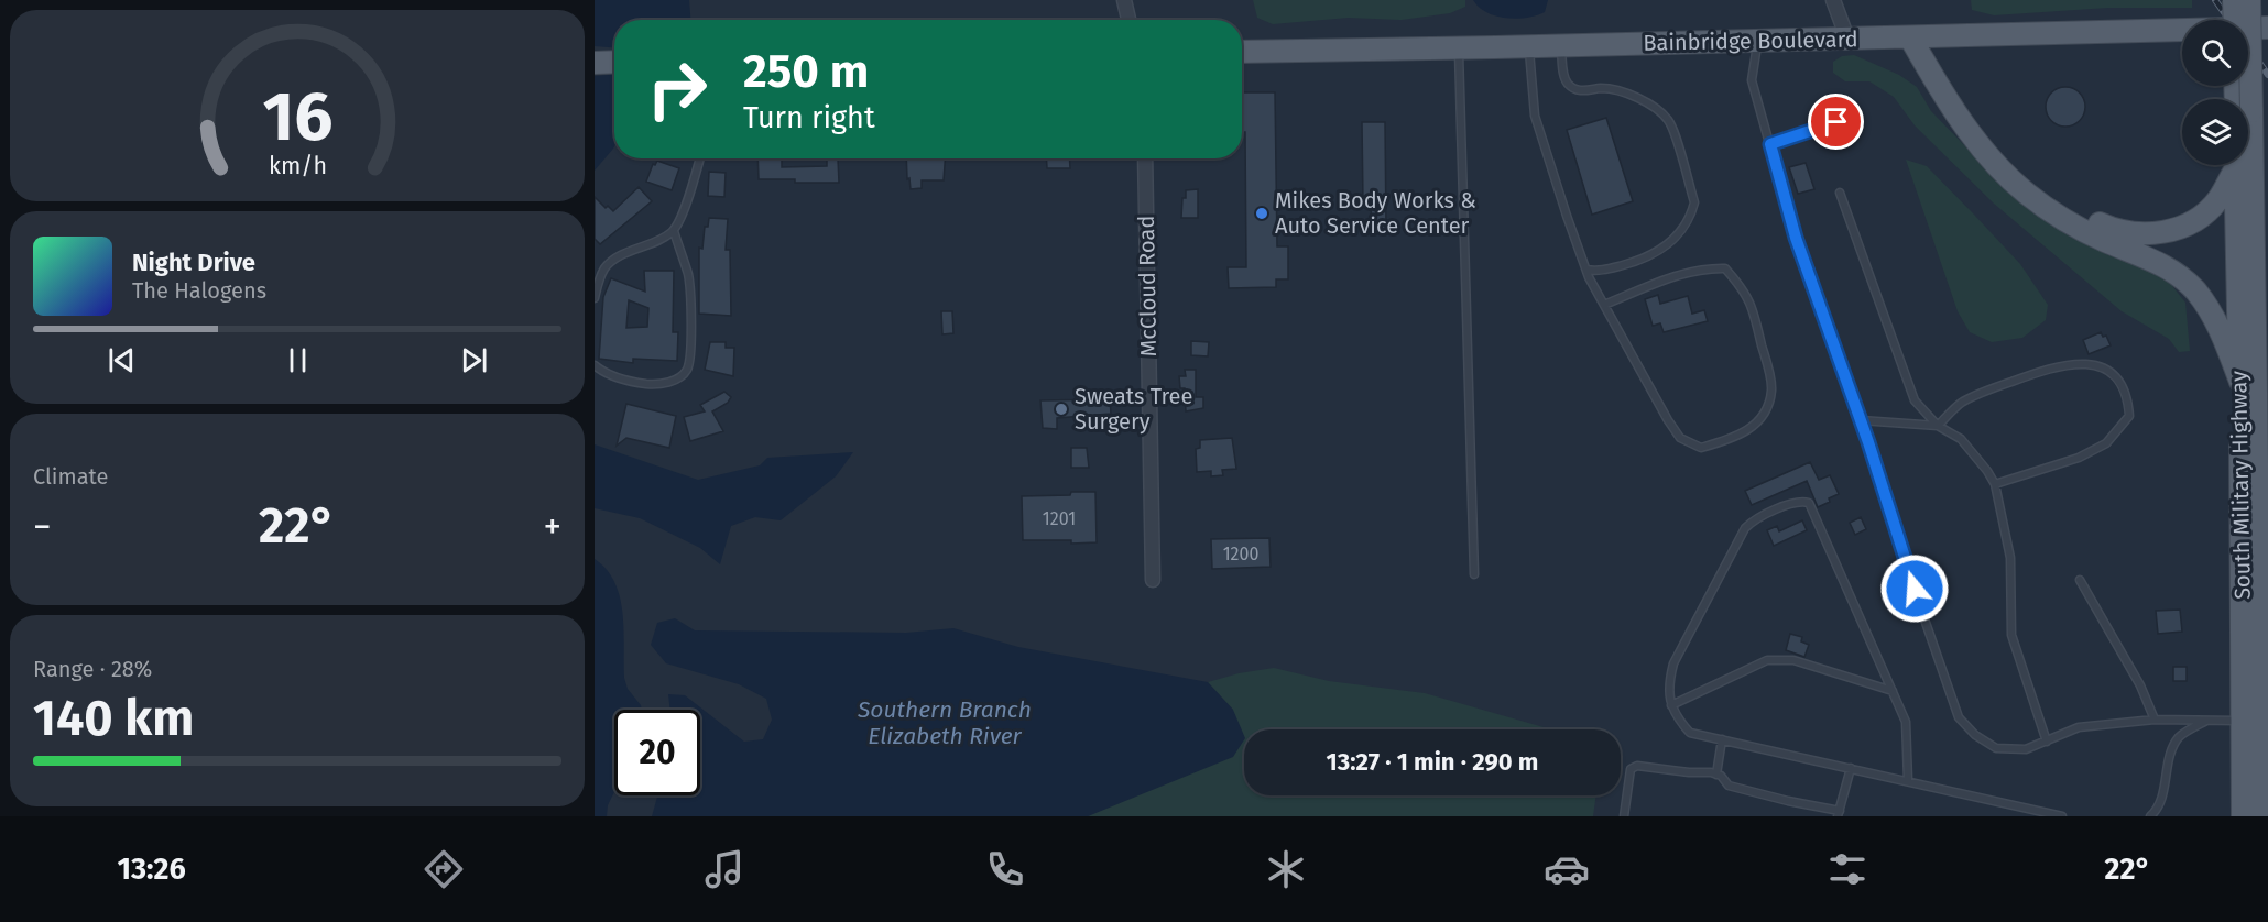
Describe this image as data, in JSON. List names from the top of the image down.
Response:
{
  "streets": {
    "main road": ["Bainbridge Boulevard", "South Military Highway"],
    "street": ["McCloud Road"]
  },
  "water": ["Southern Branch Elizabeth River"],
  "places": ["Mikes Body Works & Auto Service Center", "Sweats Tree Surgery"],
  "house_numbers": ["1201", "1200"],
  "page": {
    "turn": ["250 m", "Turn right"],
    "song": ["Night Drive", "The Halogens"],
    "tile": [
      "Climate",
      ["Range · 28%", "140 km"]
    ],
    "heat": ["−", "22°", "+"],
    "limit": "20",
    "trip": "13:27 · 1 min · 290 m",
    "tabs": ["13:26", "22°"],
    "gauge": ["16", "km/h"]
  }
}
